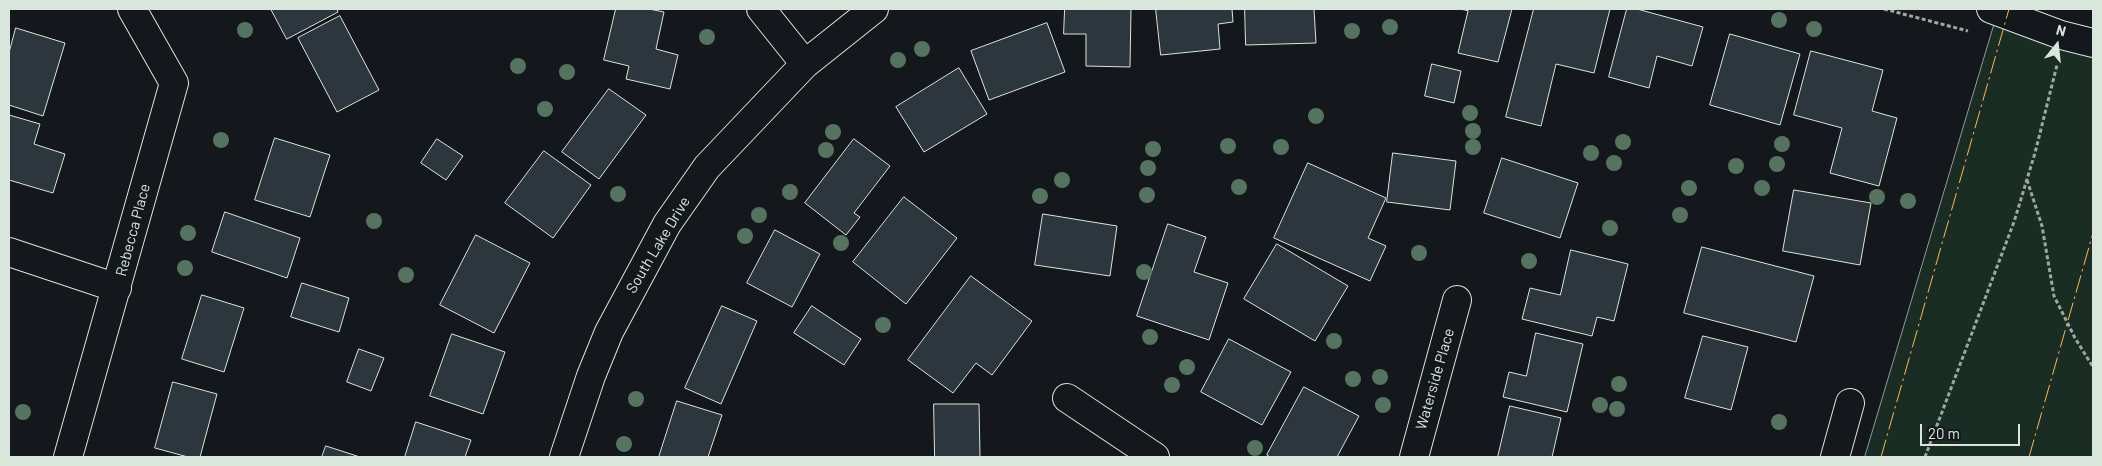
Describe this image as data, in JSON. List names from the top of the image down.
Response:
{
  "streets": {
    "street": ["Rebecca Place", "South Lake Drive", "Waterside Place"]
  },
  "scale_bar": "20 m",
  "north": "top"
}
